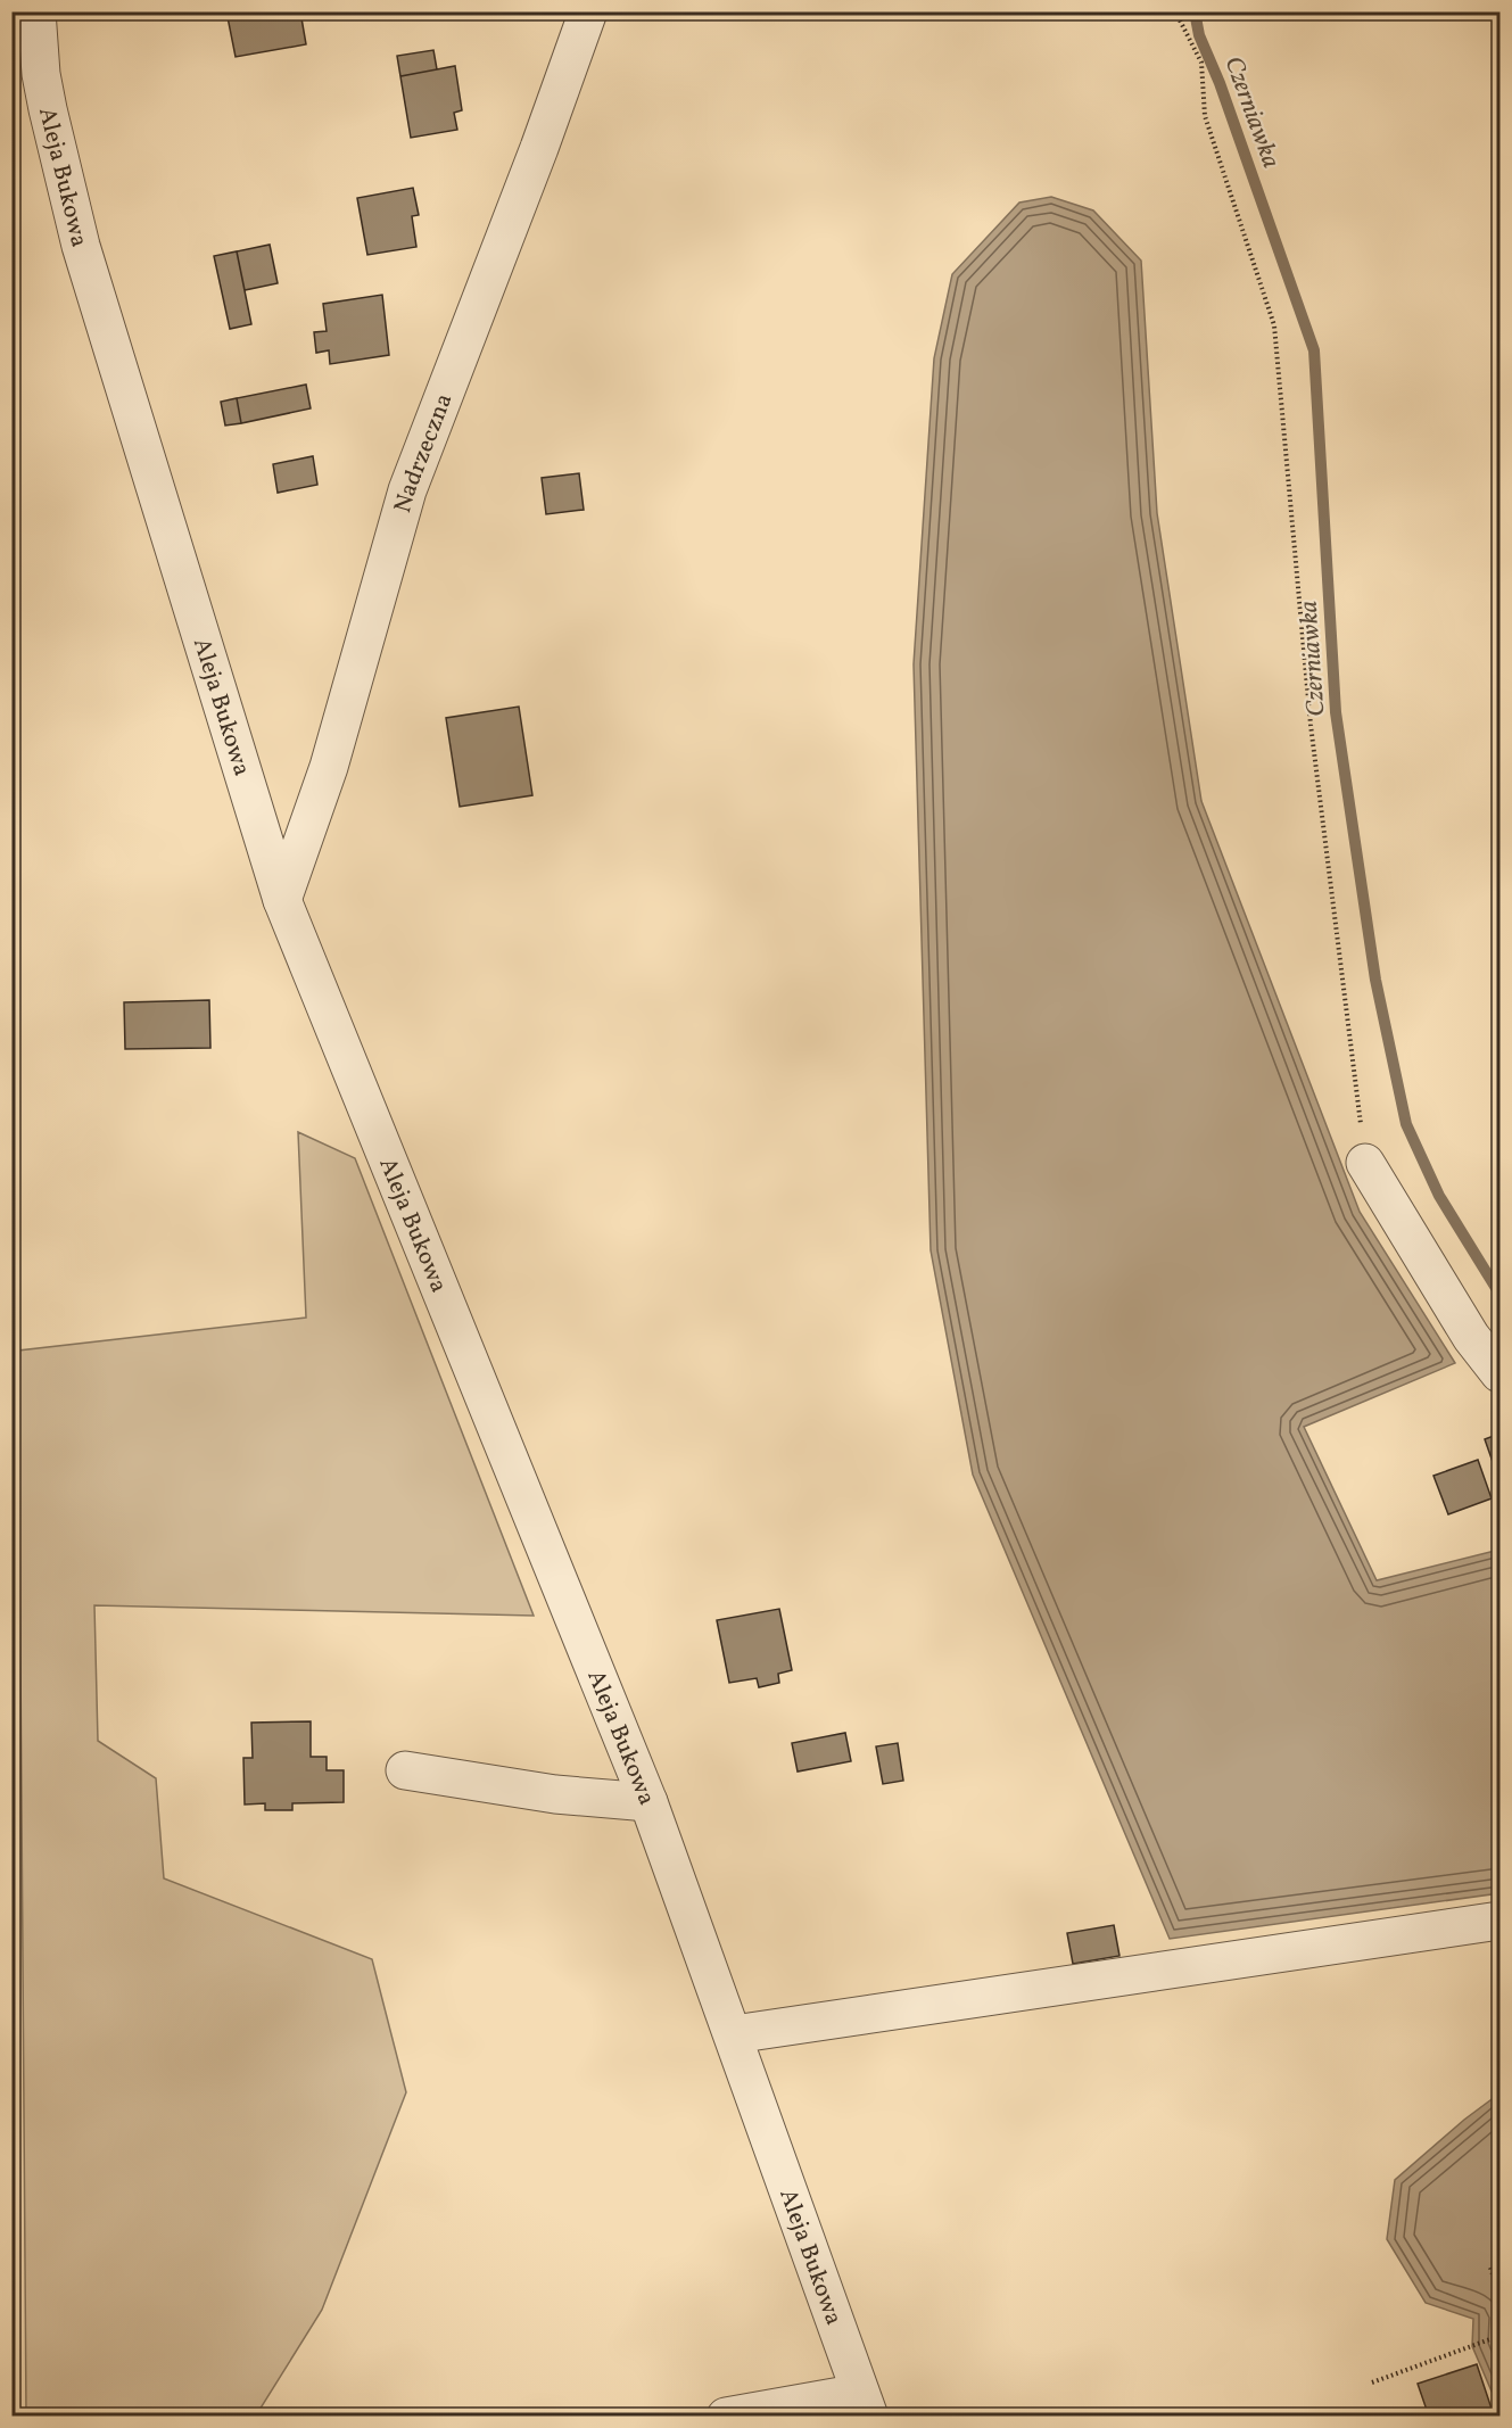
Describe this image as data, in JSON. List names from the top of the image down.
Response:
{
  "streets": {
    "street": ["Aleja Bukowa", "Nadrzeczna"]
  },
  "crossings": [
    ["Aleja Bukowa", "Nadrzeczna"]
  ],
  "water": ["Czerniawka"]
}
